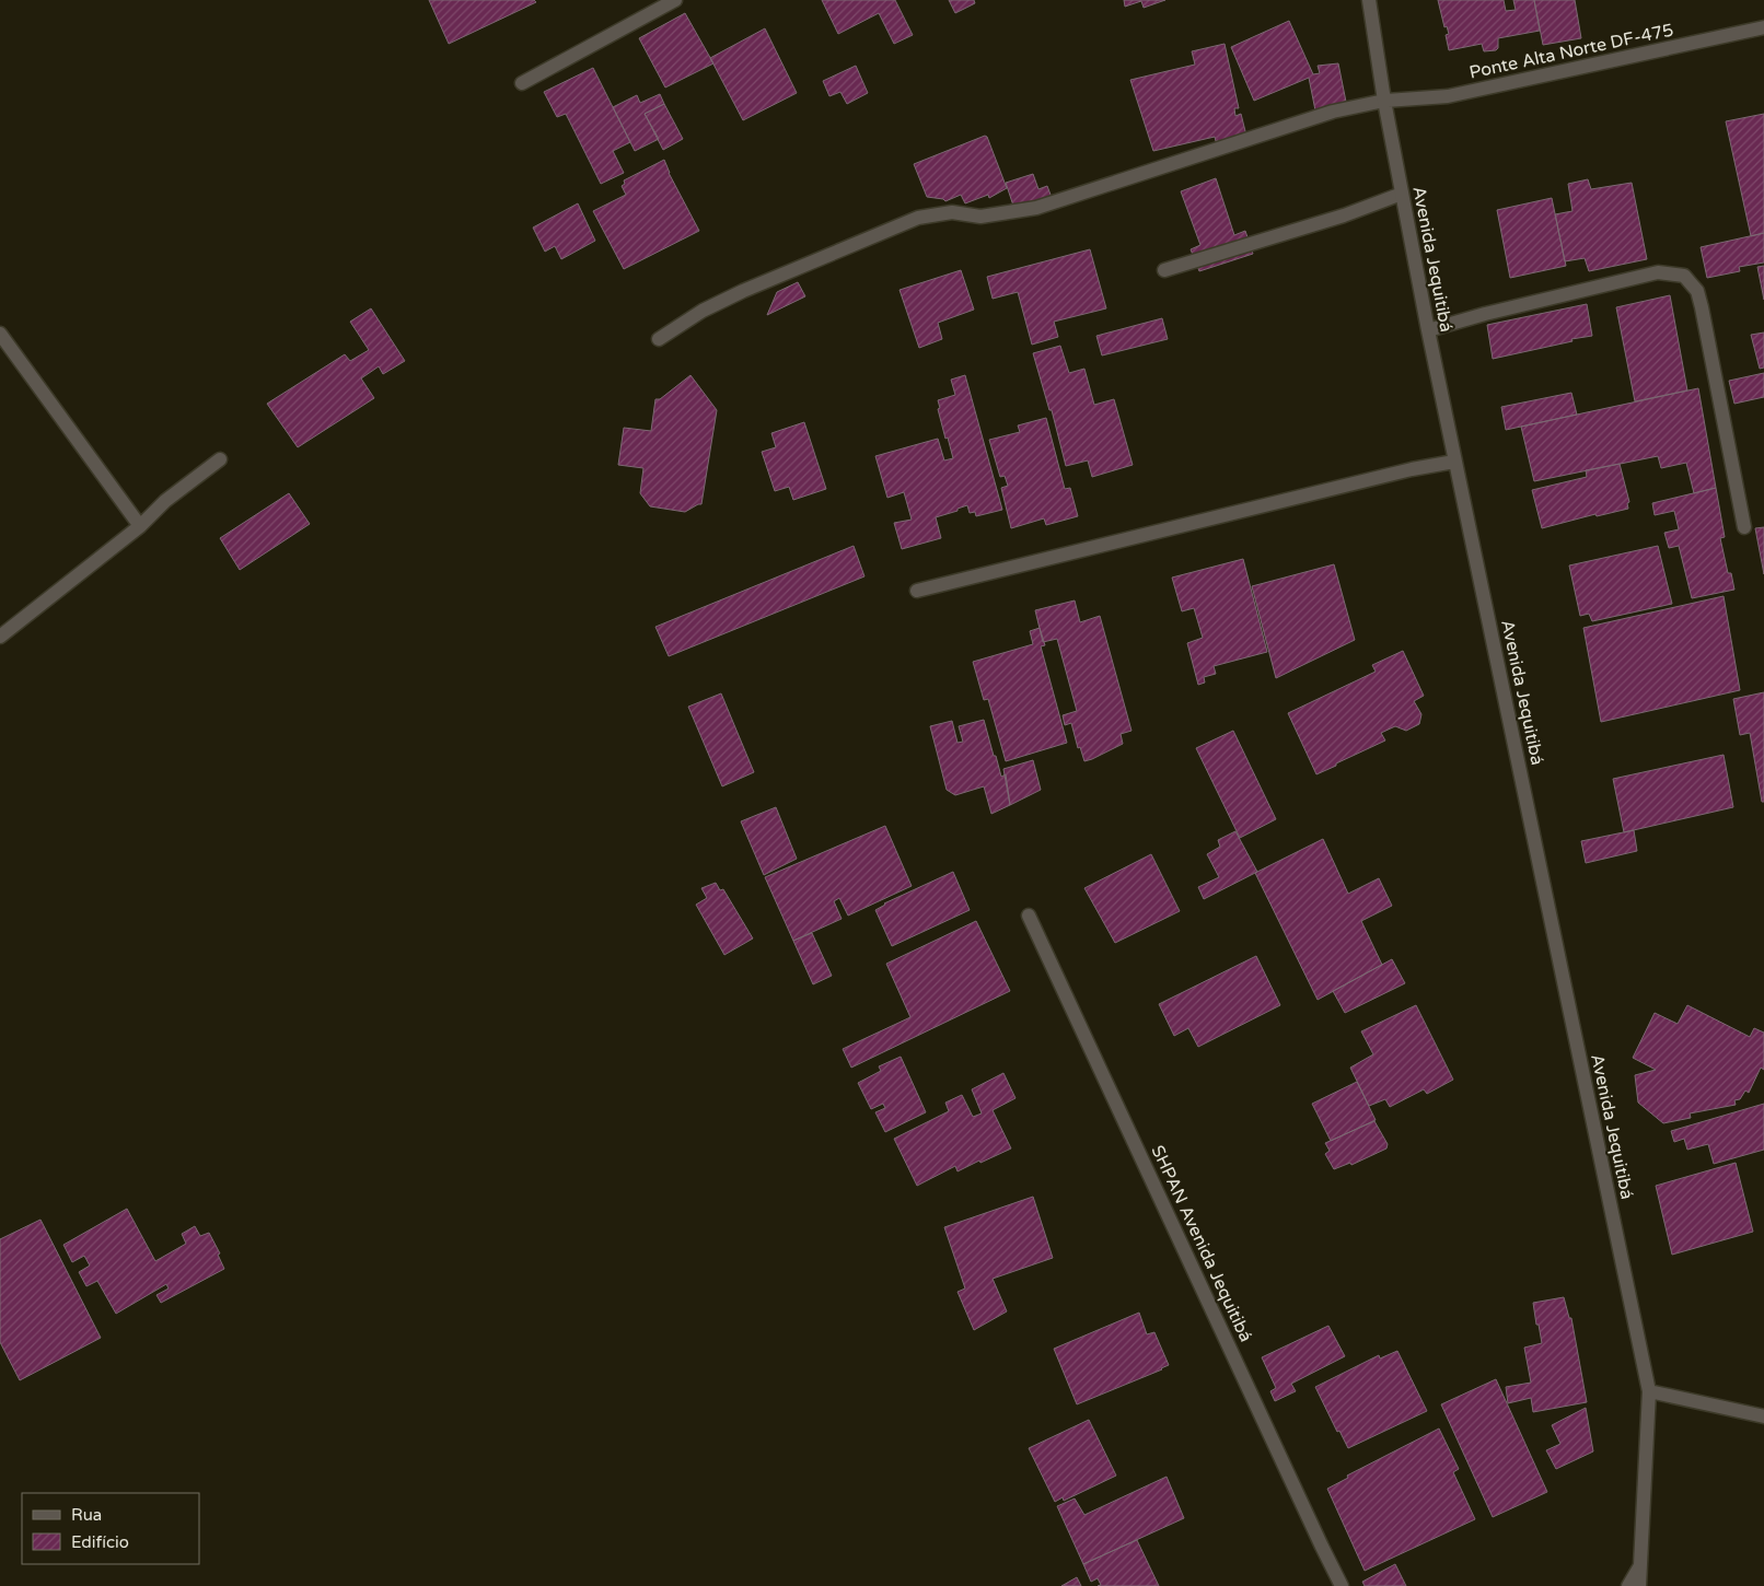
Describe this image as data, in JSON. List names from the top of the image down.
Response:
{
  "streets": {
    "street": ["Ponte Alta Norte DF-475", "Avenida Jequitibá", "SHPAN Avenida Jequitibá"]
  },
  "crossings": [
    ["Ponte Alta Norte DF-475", "Avenida Jequitibá"]
  ],
  "legend": ["Rua", "Edifício"]
}
